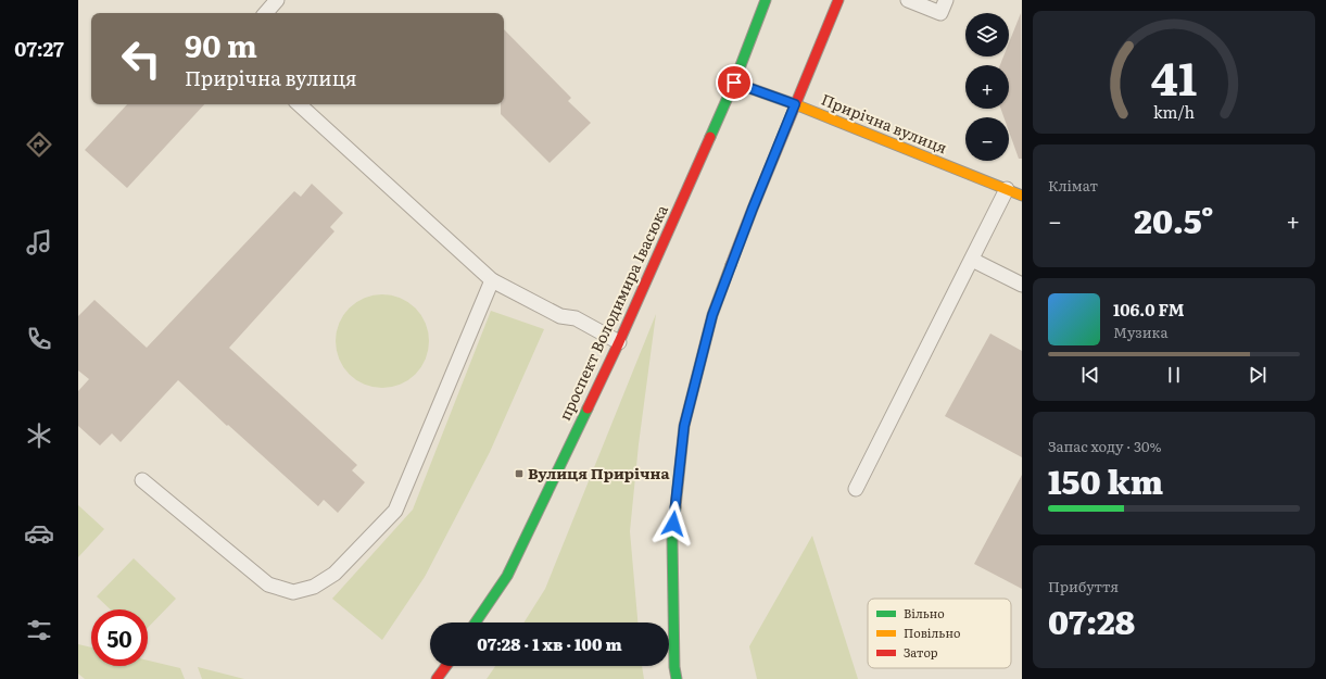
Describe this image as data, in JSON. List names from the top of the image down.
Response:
{
  "streets": {
    "main road": ["Прирічна вулиця", "проспект Володимира Івасюка"]
  },
  "crossings": [
    ["Прирічна вулиця", "проспект Володимира Івасюка"]
  ],
  "places": {
    "transit": ["Вулиця Прирічна"]
  },
  "legend": ["Вільно", "Повільно", "Затор"],
  "page": {
    "tabs": "07:27",
    "map_buttons": ["+", "−"],
    "turn": ["90 m", "Прирічна вулиця"],
    "tile": [
      "Клімат",
      ["Запас ходу · 30%", "150 km"],
      ["Прибуття", "07:28"]
    ],
    "heat": ["−", "20.5°", "+"],
    "song": ["106.0 FM", "Музика"],
    "limit": "50",
    "trip": "07:28 · 1 хв · 100 m",
    "gauge": ["41", "km/h"]
  }
}
